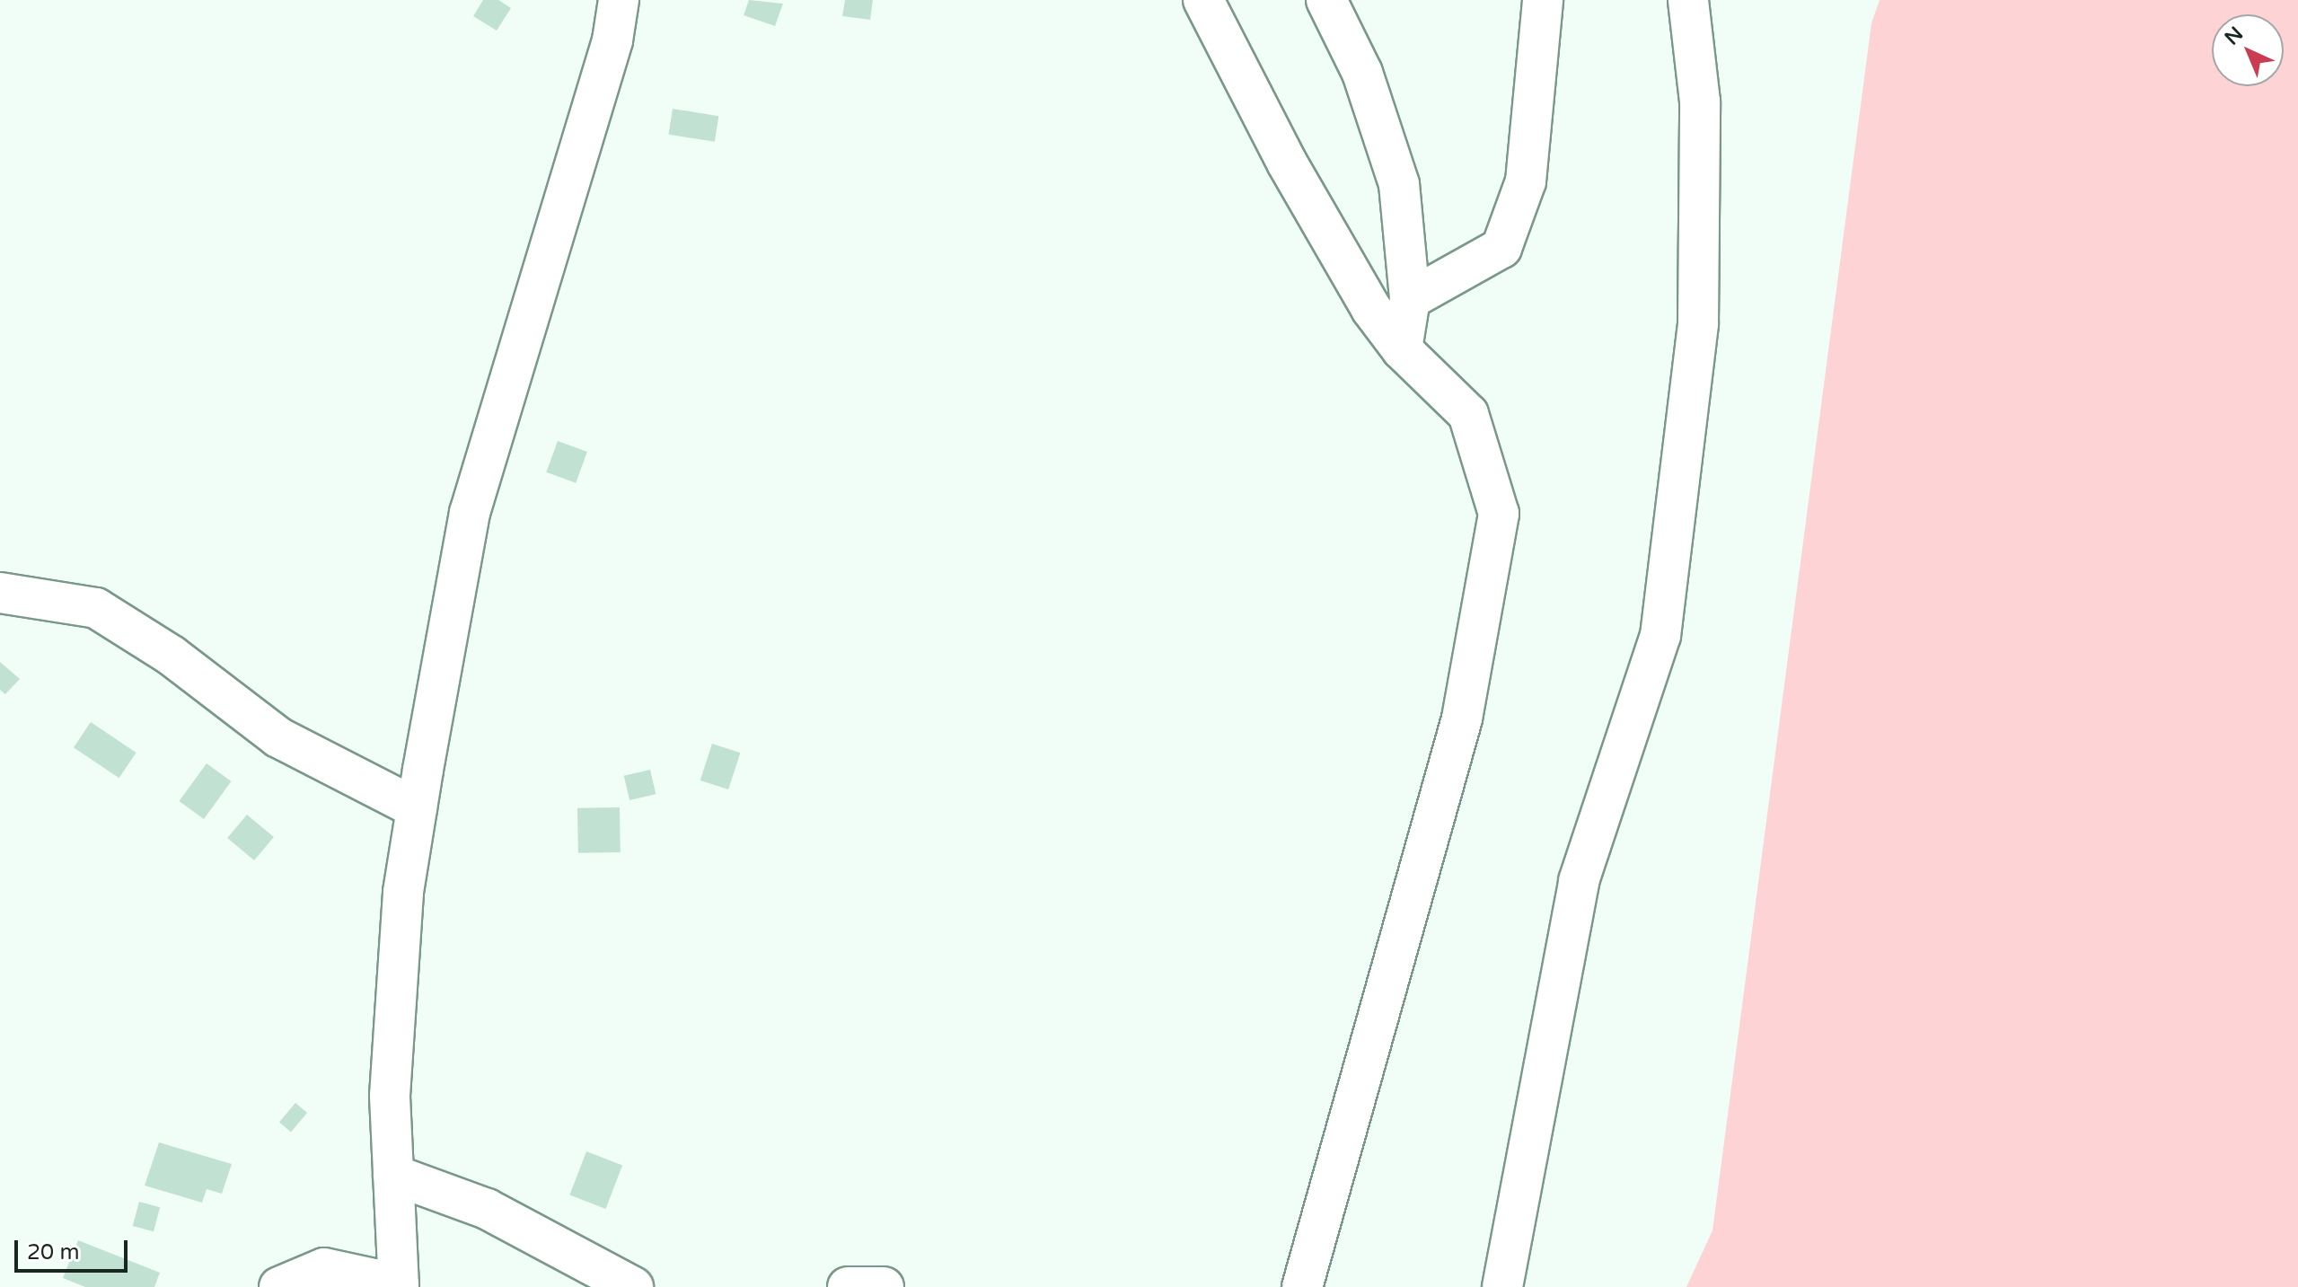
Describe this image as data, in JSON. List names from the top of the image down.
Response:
{
  "scale_bar": "20 m",
  "north": "top left"
}
